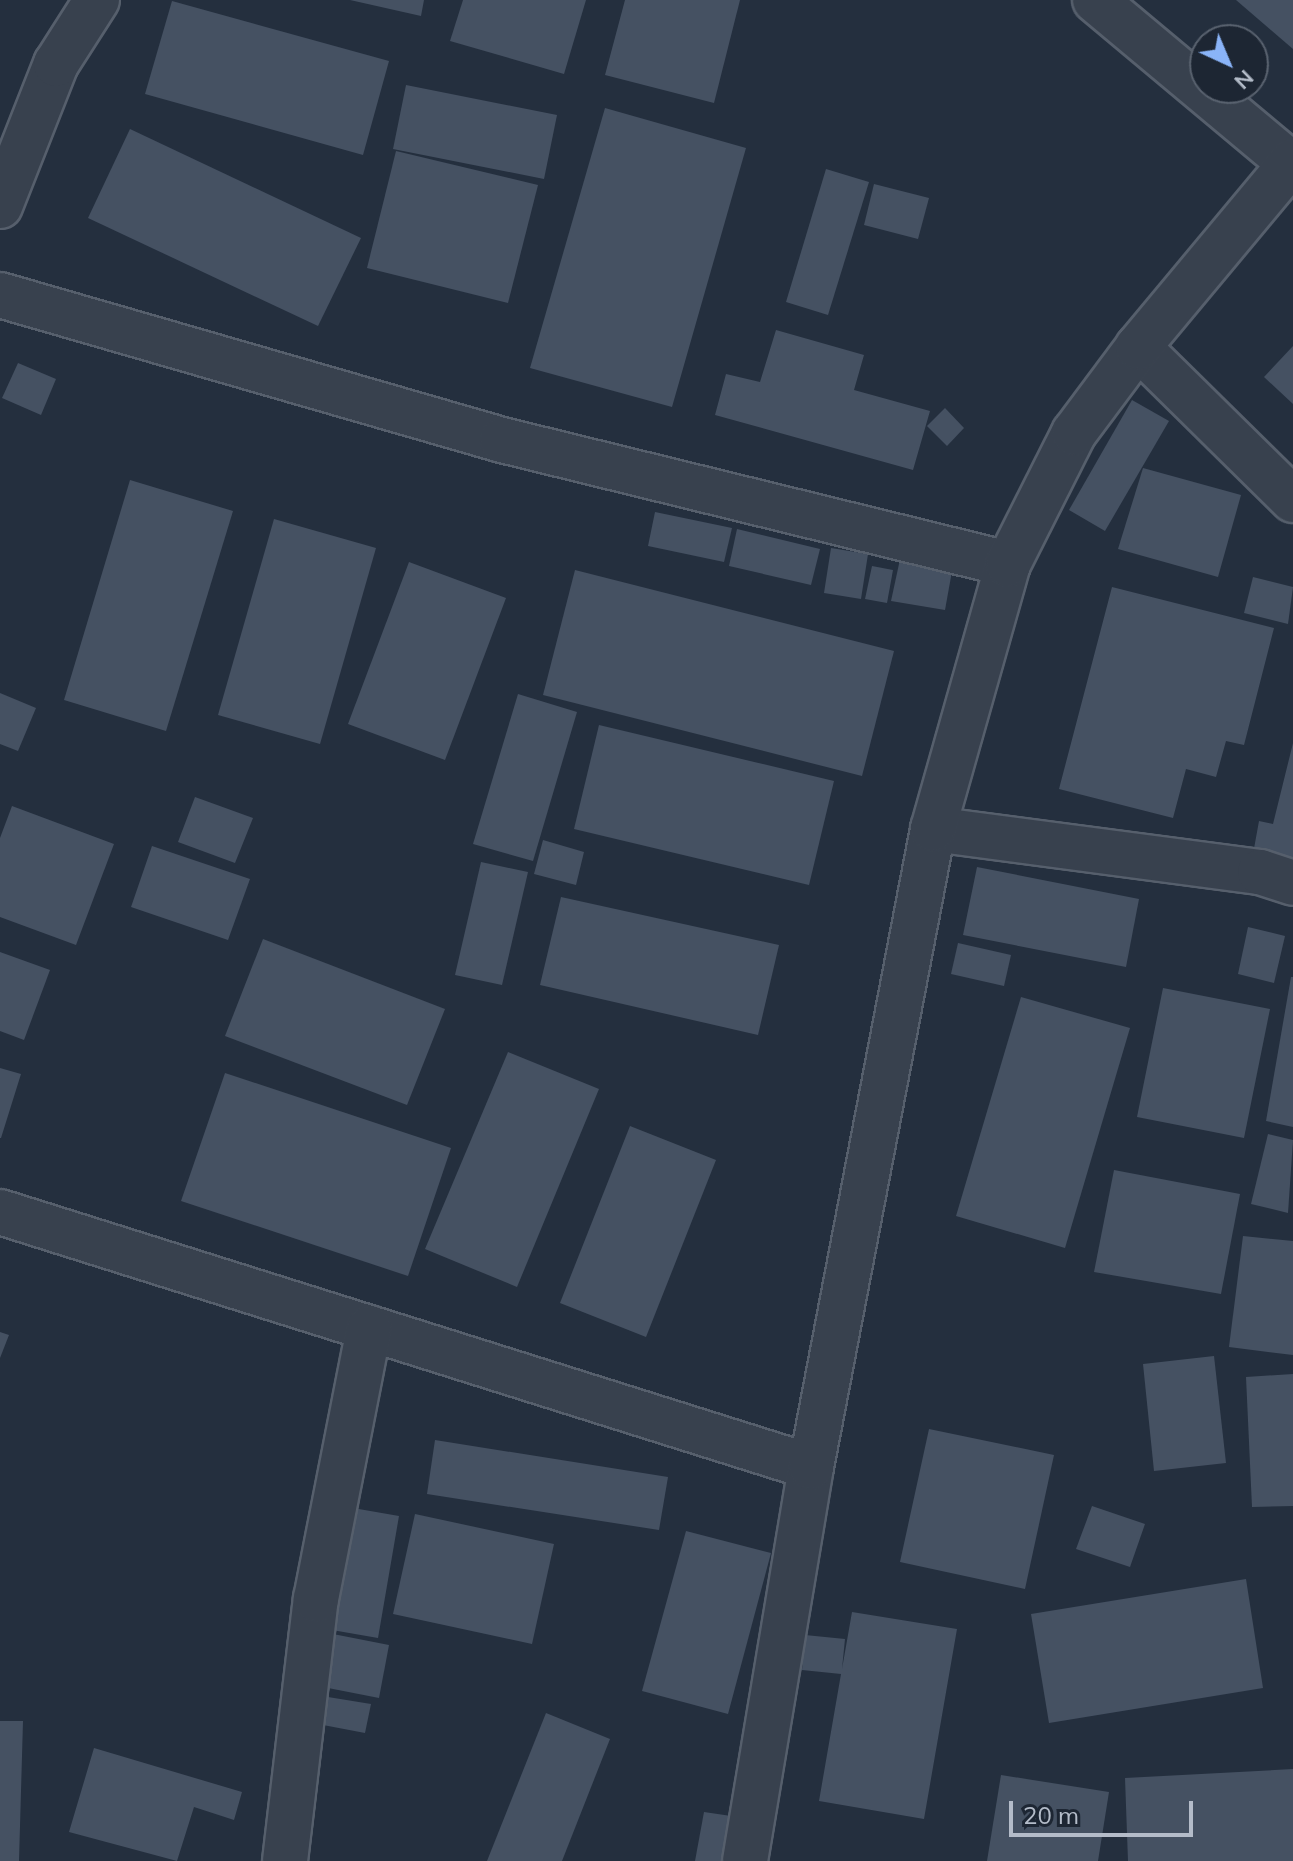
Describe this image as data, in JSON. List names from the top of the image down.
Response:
{
  "scale_bar": "20 m",
  "north": "bottom right"
}
